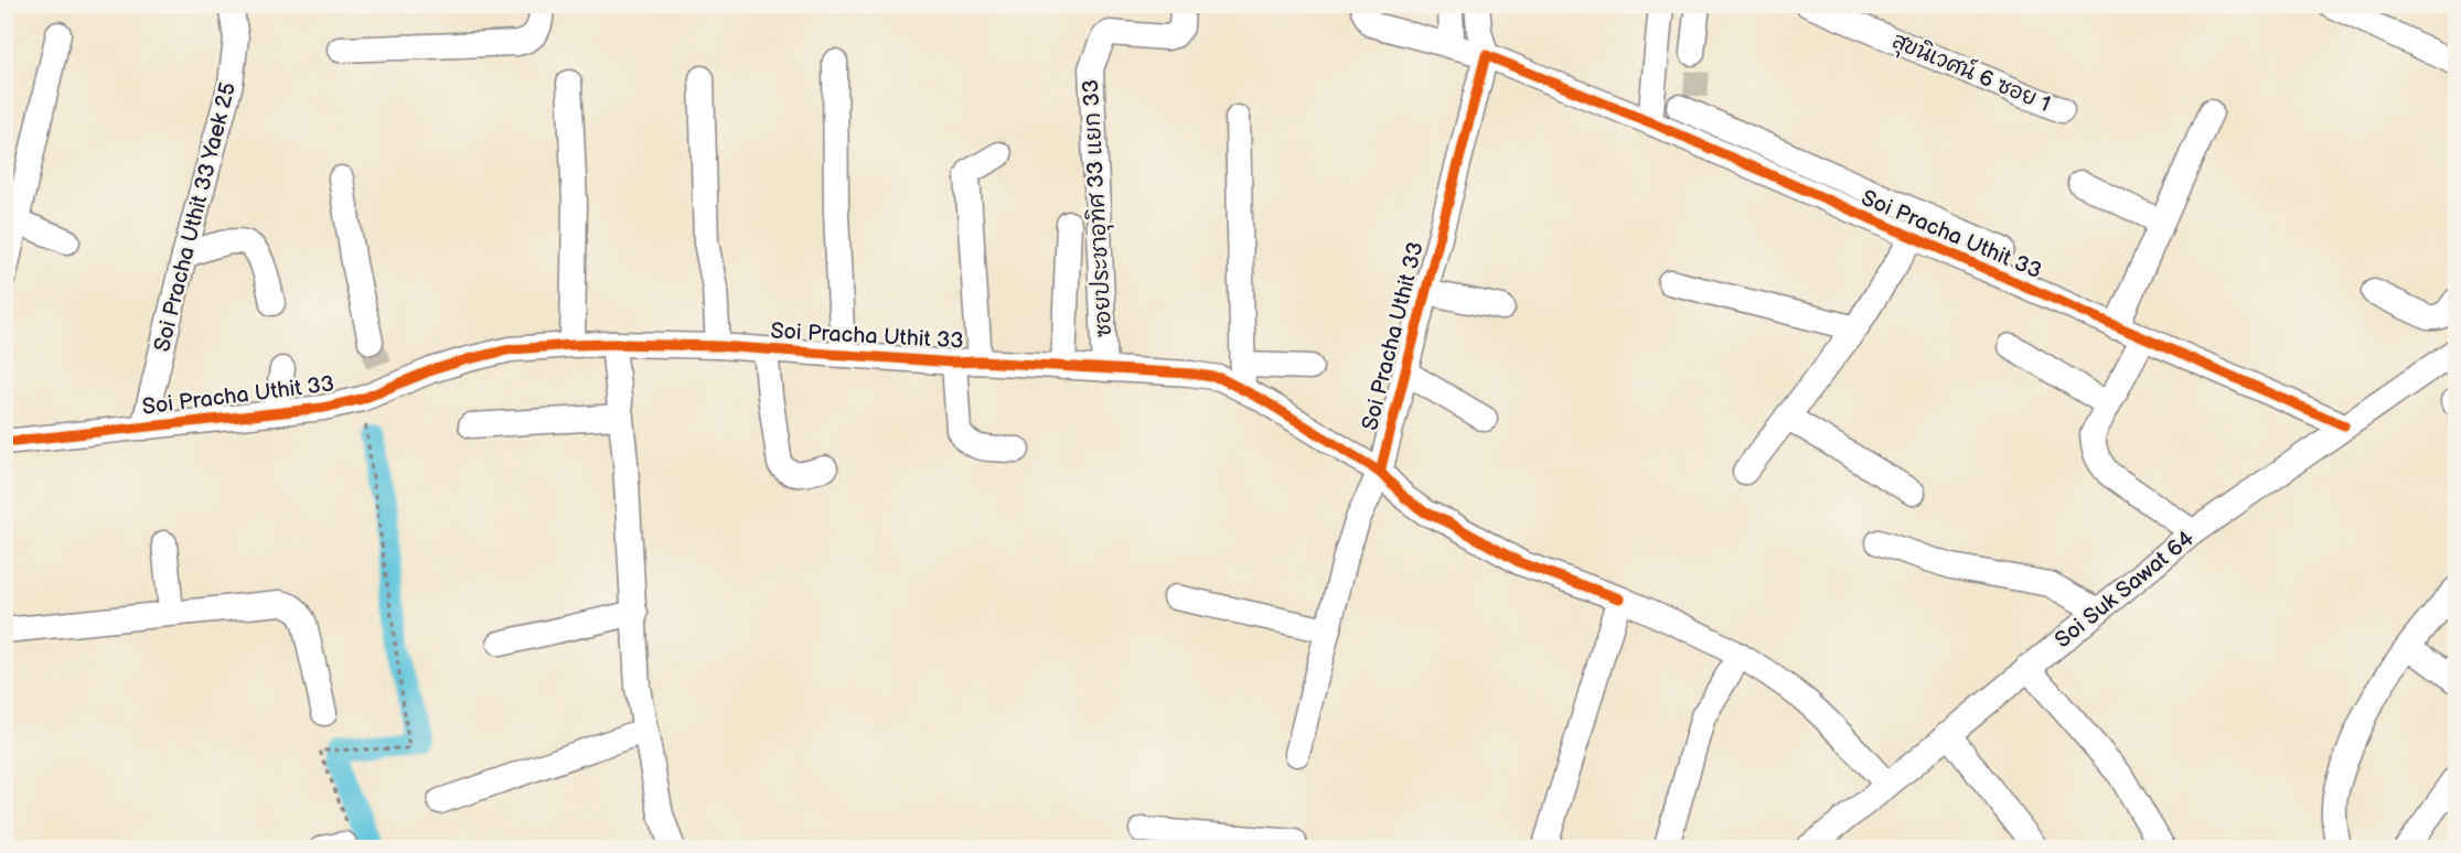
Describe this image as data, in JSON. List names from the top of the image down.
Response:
{
  "streets": {
    "street": [
      "สุขนิเวศน์ 6 ซอย 1",
      "ซอยประชาอุทิศ 33 แยก 33",
      "Soi Pracha Uthit 33 Yaek 25",
      "Soi Pracha Uthit 33",
      "Soi Suk Sawat 64"
    ]
  },
  "crossings": [
    ["ซอยประชาอุทิศ 33 แยก 33", "Soi Pracha Uthit 33"],
    ["Soi Pracha Uthit 33 Yaek 25", "Soi Pracha Uthit 33"],
    ["Soi Pracha Uthit 33", "Soi Suk Sawat 64"]
  ]
}
